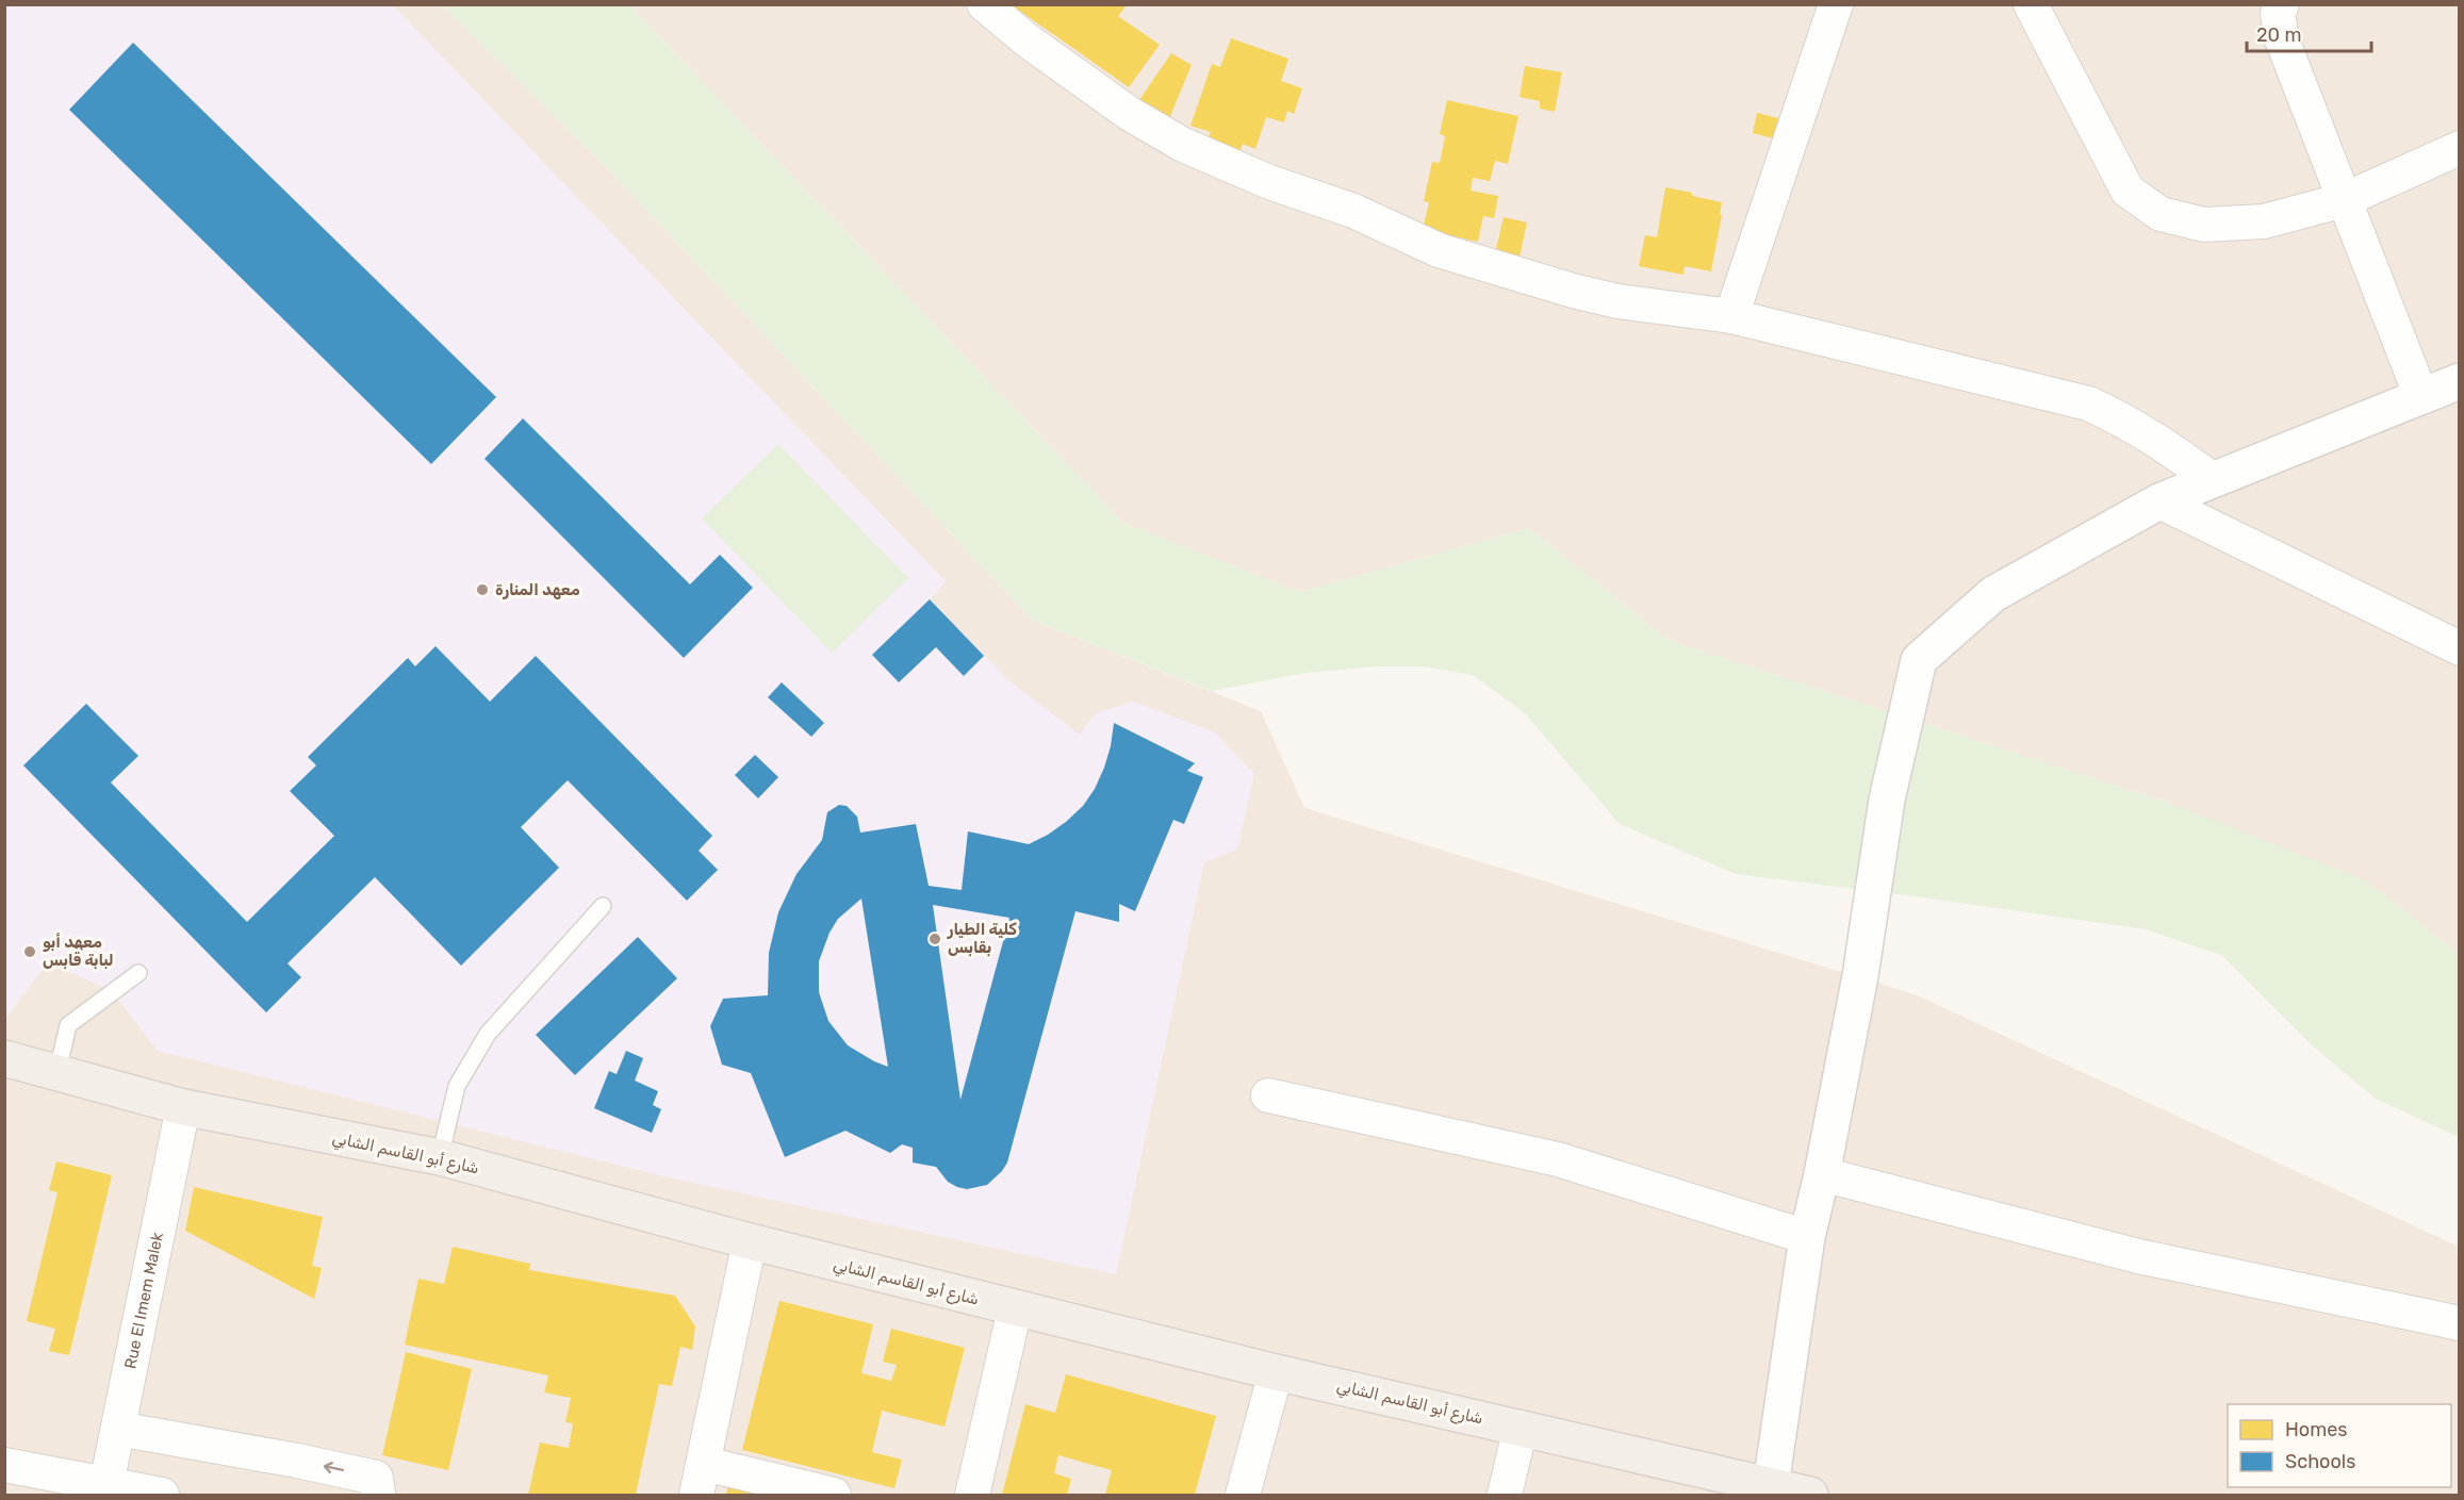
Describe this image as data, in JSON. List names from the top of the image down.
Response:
{
  "streets": {
    "main road": ["شارع أبو القاسم الشابي"],
    "street": ["Rue El Imem Malek"]
  },
  "crossings": [
    ["شارع أبو القاسم الشابي", "Rue El Imem Malek"]
  ],
  "places": ["معهد المنارة", "كلية الطيار بقابس", "معهد أبو لبابة قابس"],
  "legend": ["Homes", "Schools"],
  "scale_bar": "20 m"
}
